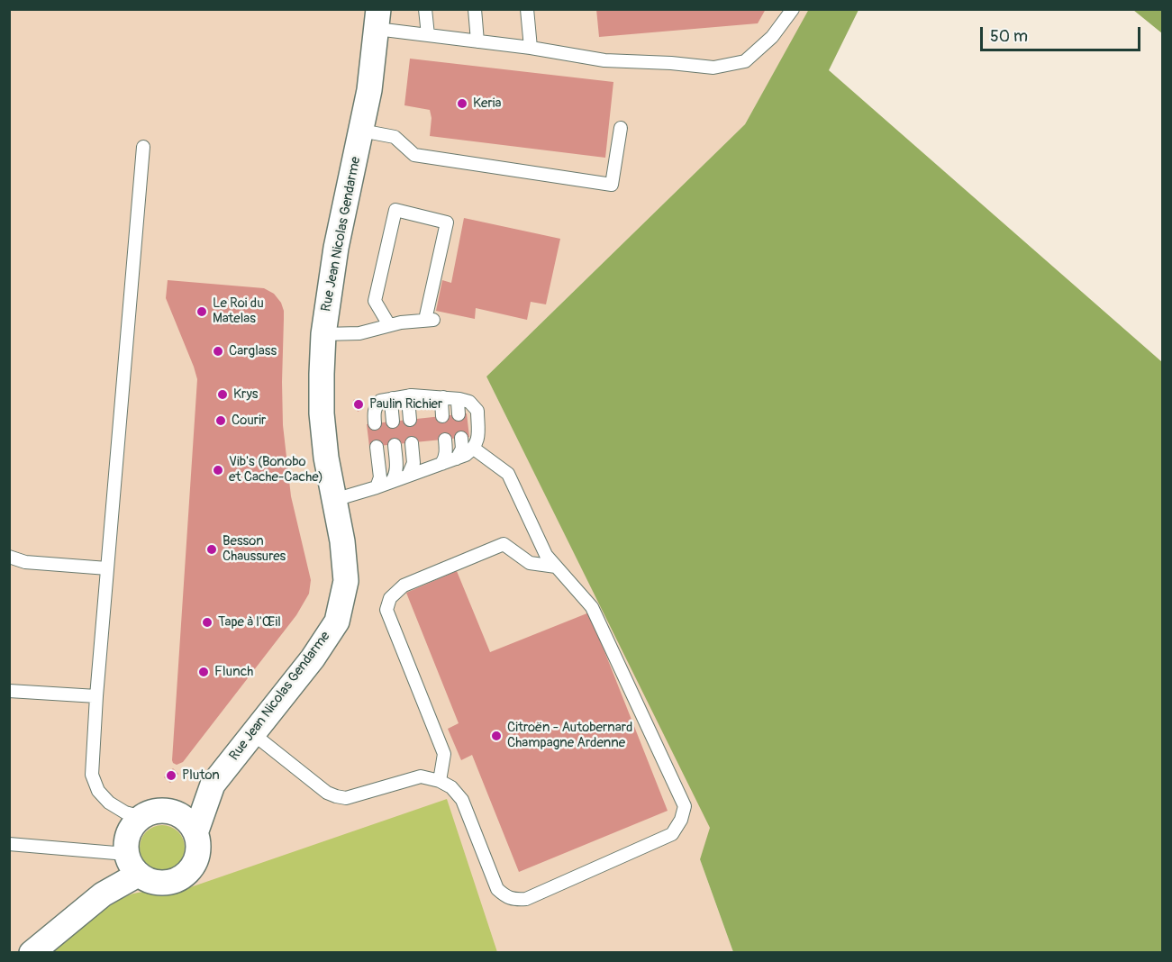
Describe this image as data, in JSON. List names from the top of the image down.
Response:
{
  "streets": {
    "street": ["Rue Jean Nicolas Gendarme"]
  },
  "places": [
    "Keria",
    "Le Roi du Matelas",
    "Carglass",
    "Krys",
    "Paulin Richier",
    "Courir",
    "Vib's (Bonobo et Cache-Cache)",
    "Besson Chaussures",
    "Tape à l'Œil",
    "Flunch",
    "Citroën - Autobernard Champagne Ardenne",
    "Pluton"
  ],
  "scale_bar": "50 m"
}
